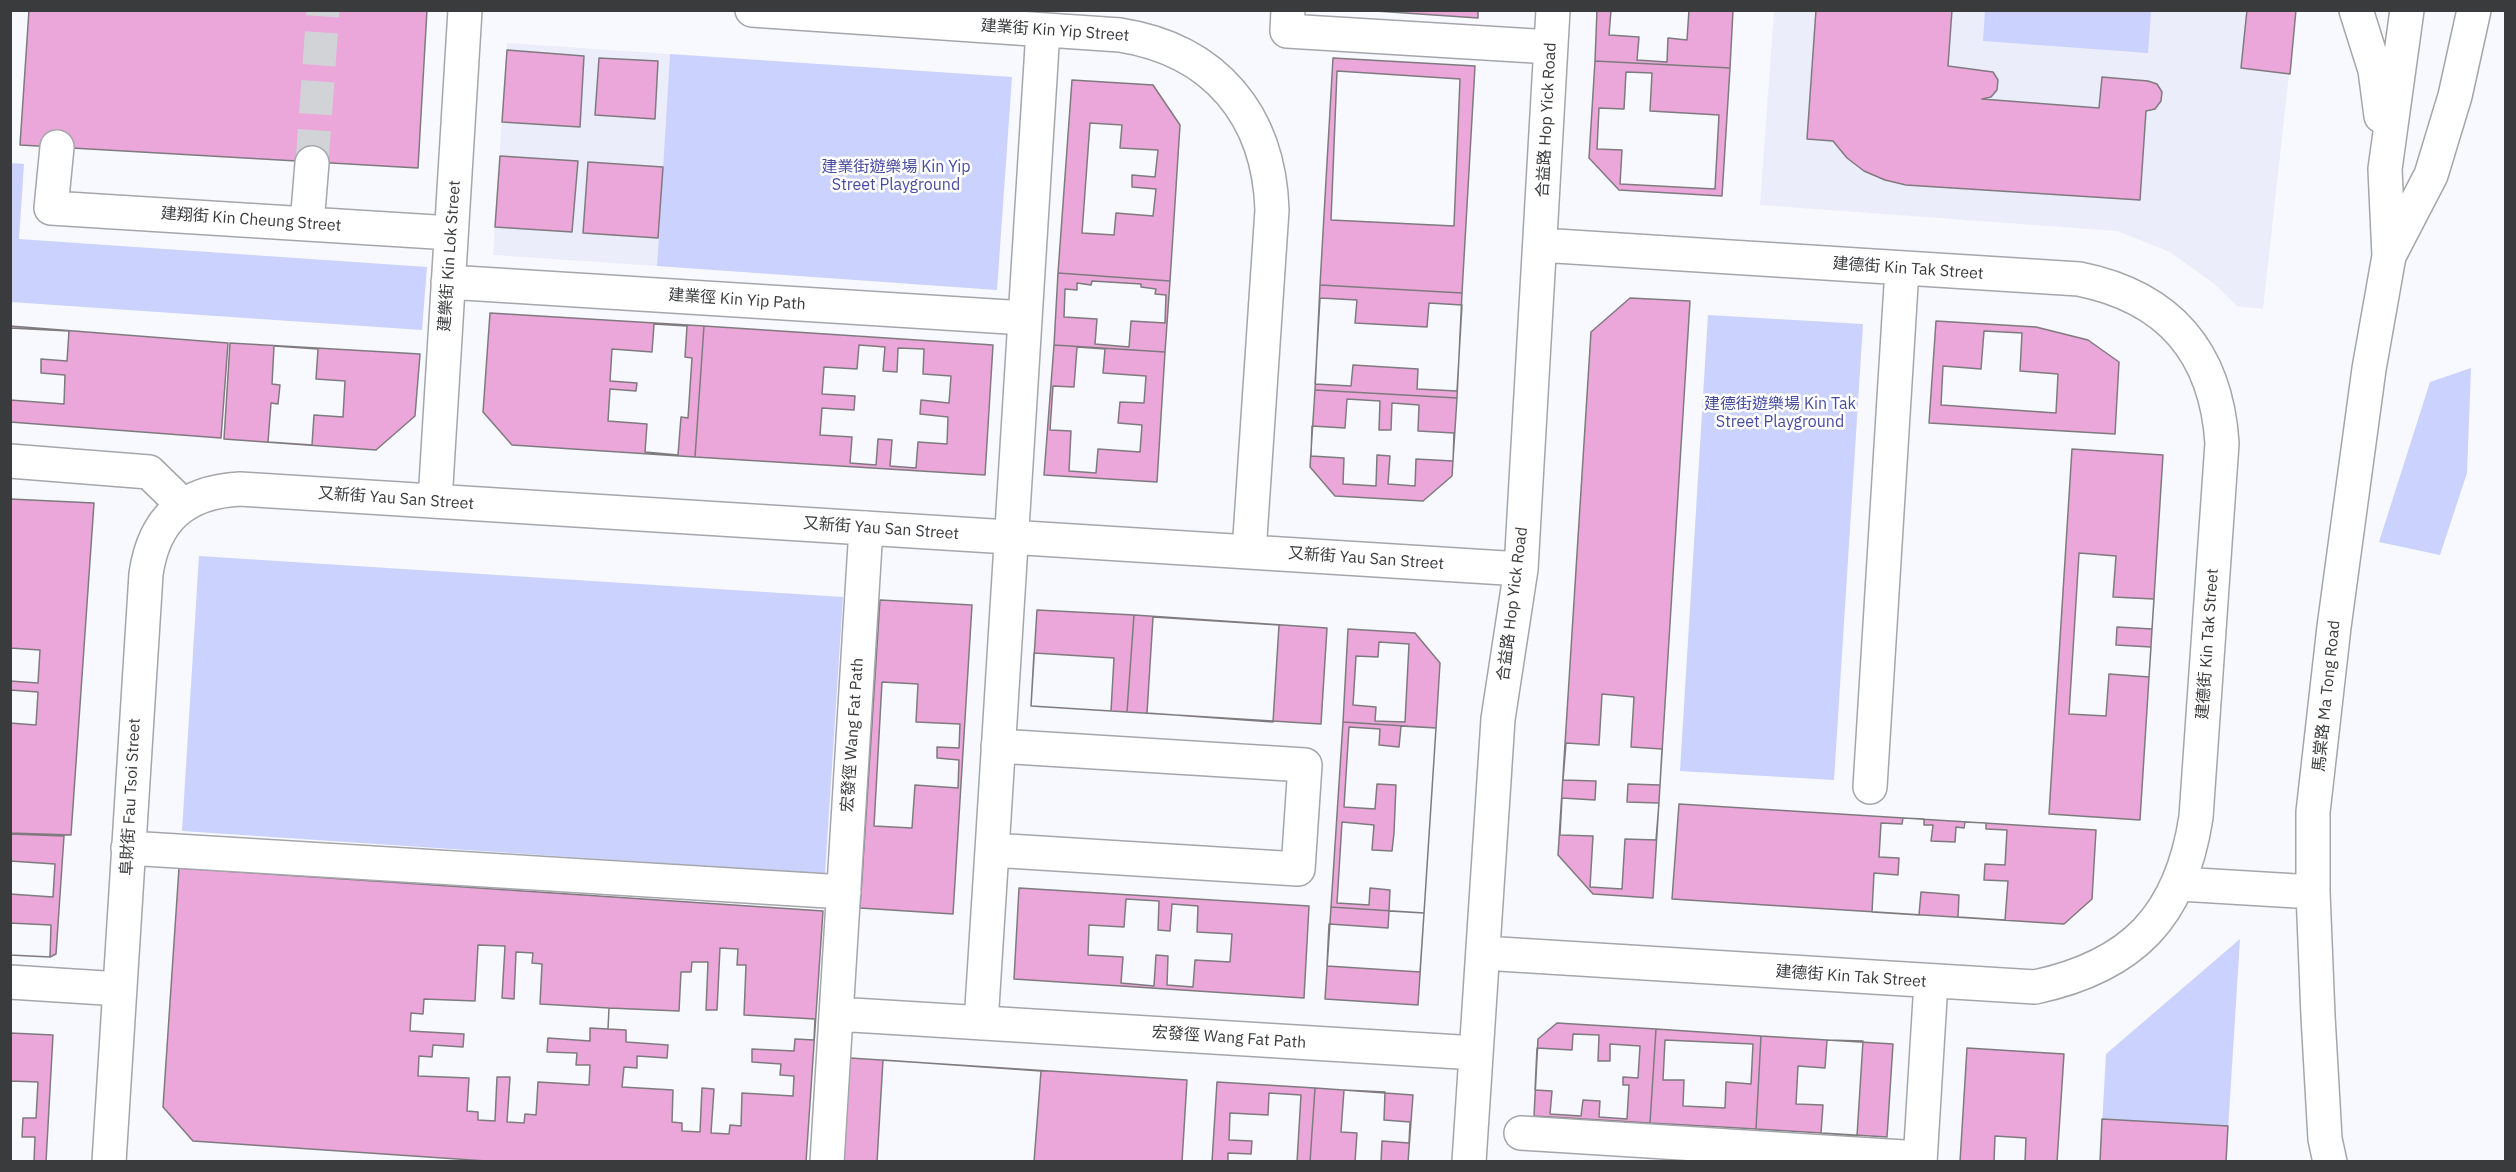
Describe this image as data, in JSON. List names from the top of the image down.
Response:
{
  "streets": {
    "street": [
      "建業街 Kin Yip Street",
      "合益路 Hop Yick Road",
      "建翔街 Kin Cheung Street",
      "建樂街 Kin Lok Street",
      "建德街 Kin Tak Street",
      "建業徑 Kin Yip Path",
      "又新街 Yau San Street",
      "馬棠路 Ma Tong Road",
      "宏發徑 Wang Fat Path",
      "阜財街 Fau Tsoi Street"
    ]
  },
  "crossings": [
    ["建業街 Kin Yip Street", "又新街 Yau San Street"],
    ["合益路 Hop Yick Road", "建德街 Kin Tak Street"],
    ["合益路 Hop Yick Road", "又新街 Yau San Street"],
    ["合益路 Hop Yick Road", "宏發徑 Wang Fat Path"],
    ["建翔街 Kin Cheung Street", "建樂街 Kin Lok Street"],
    ["建樂街 Kin Lok Street", "建業徑 Kin Yip Path"],
    ["建樂街 Kin Lok Street", "又新街 Yau San Street"],
    ["又新街 Yau San Street", "宏發徑 Wang Fat Path"],
    ["又新街 Yau San Street", "阜財街 Fau Tsoi Street"]
  ],
  "parks": ["建業街遊樂場 Kin Yip Street Playground", "建德街遊樂場 Kin Tak Street Playground"]
}
